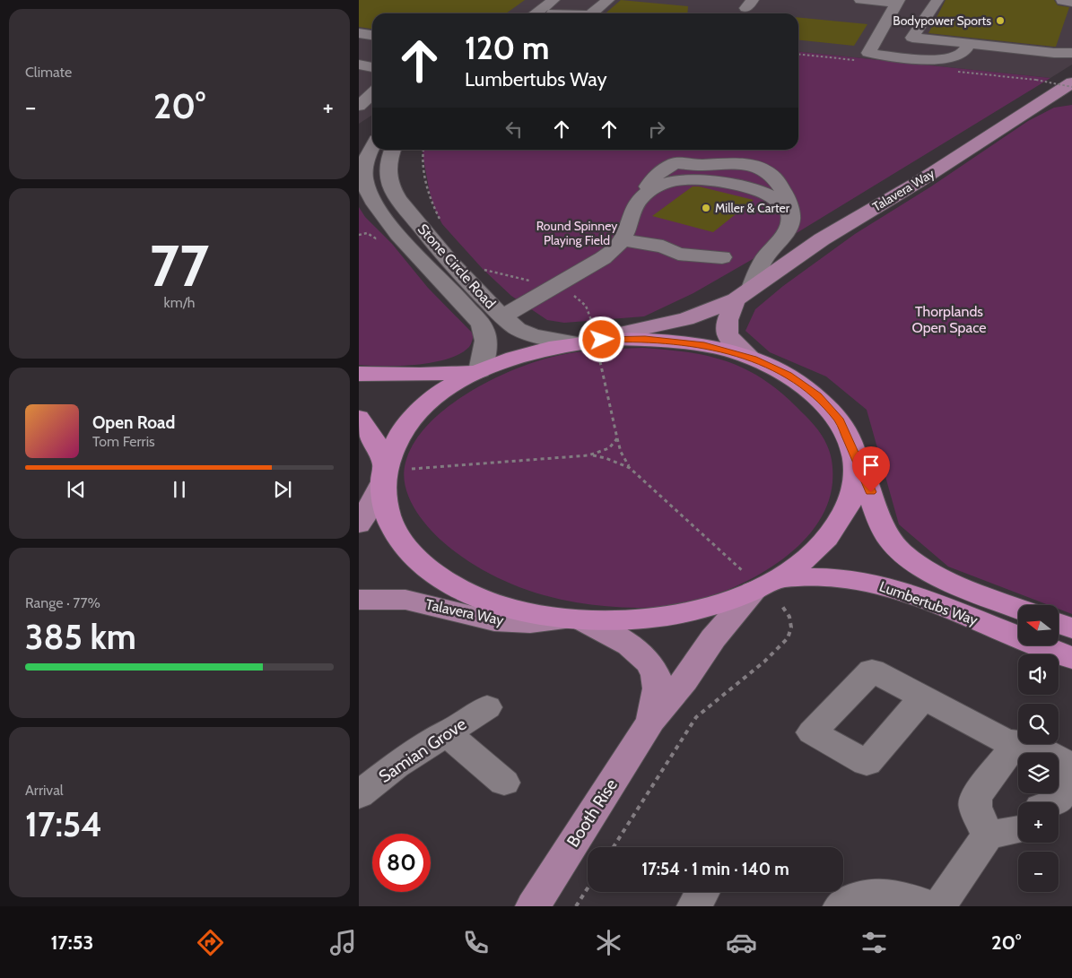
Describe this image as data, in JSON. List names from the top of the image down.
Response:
{
  "streets": {
    "highway": ["Lumbertubs Way"],
    "main road": ["Talavera Way", "Booth Rise"],
    "street": ["Stone Circle Road", "Samian Grove"]
  },
  "crossings": [
    ["Talavera Way", "Stone Circle Road"],
    ["Talavera Way", "Booth Rise"],
    ["Lumbertubs Way", "Booth Rise"]
  ],
  "parks": ["Round Spinney Playing Field", "Thorplands Open Space"],
  "places": ["Bodypower Sports", "Miller & Carter"],
  "north": "left",
  "page": {
    "tile": [
      "Climate",
      ["77", "km/h"],
      ["Range · 77%", "385 km"],
      ["Arrival", "17:54"]
    ],
    "turn": ["120 m", "Lumbertubs Way"],
    "heat": ["−", "20°", "+"],
    "song": ["Open Road", "Tom Ferris"],
    "map_buttons": ["+", "−"],
    "limit": "80",
    "trip": "17:54 · 1 min · 140 m",
    "tabs": ["17:53", "20°"]
  }
}
